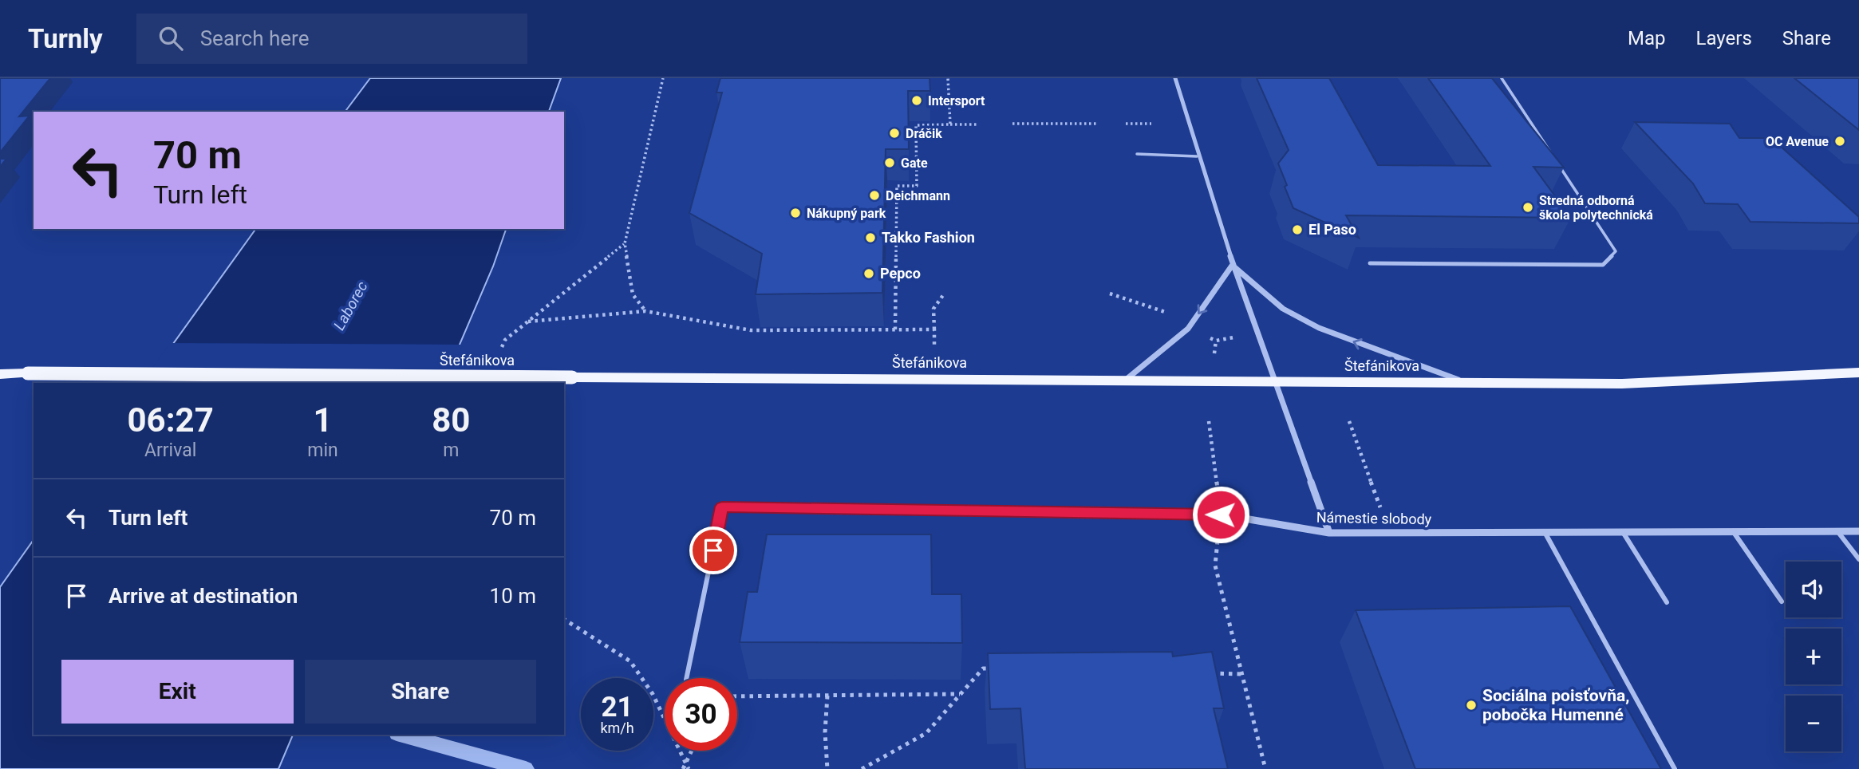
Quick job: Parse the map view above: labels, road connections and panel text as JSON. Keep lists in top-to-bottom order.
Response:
{
  "streets": {
    "main road": ["Štefánikova"],
    "street": ["Námestie slobody"]
  },
  "water": ["Laborec"],
  "places": [
    "Intersport",
    "Dráčik",
    "OC Avenue",
    "Gate",
    "Deichmann",
    "Stredná odborná škola polytechnická",
    "Nákupný park",
    "El Paso",
    "Takko Fashion",
    "Pepco",
    "Sociálna poisťovňa, pobočka Humenné"
  ],
  "page": {
    "header": "Turnly",
    "search": "Search here",
    "nav": ["Map", "Layers", "Share"],
    "turn": ["70 m", "Turn left"],
    "eta": [
      "06:27",
      "Arrival",
      "1",
      "min",
      "80",
      "m"
    ],
    "list": [
      {
        "name": "Turn left",
        "value": "70 m"
      },
      {
        "name": "Arrive at destination",
        "value": "10 m"
      }
    ],
    "map_buttons": ["+", "−"],
    "buttons": ["Exit", "Share"],
    "speed": "21 km/h",
    "limit": "30"
  }
}
